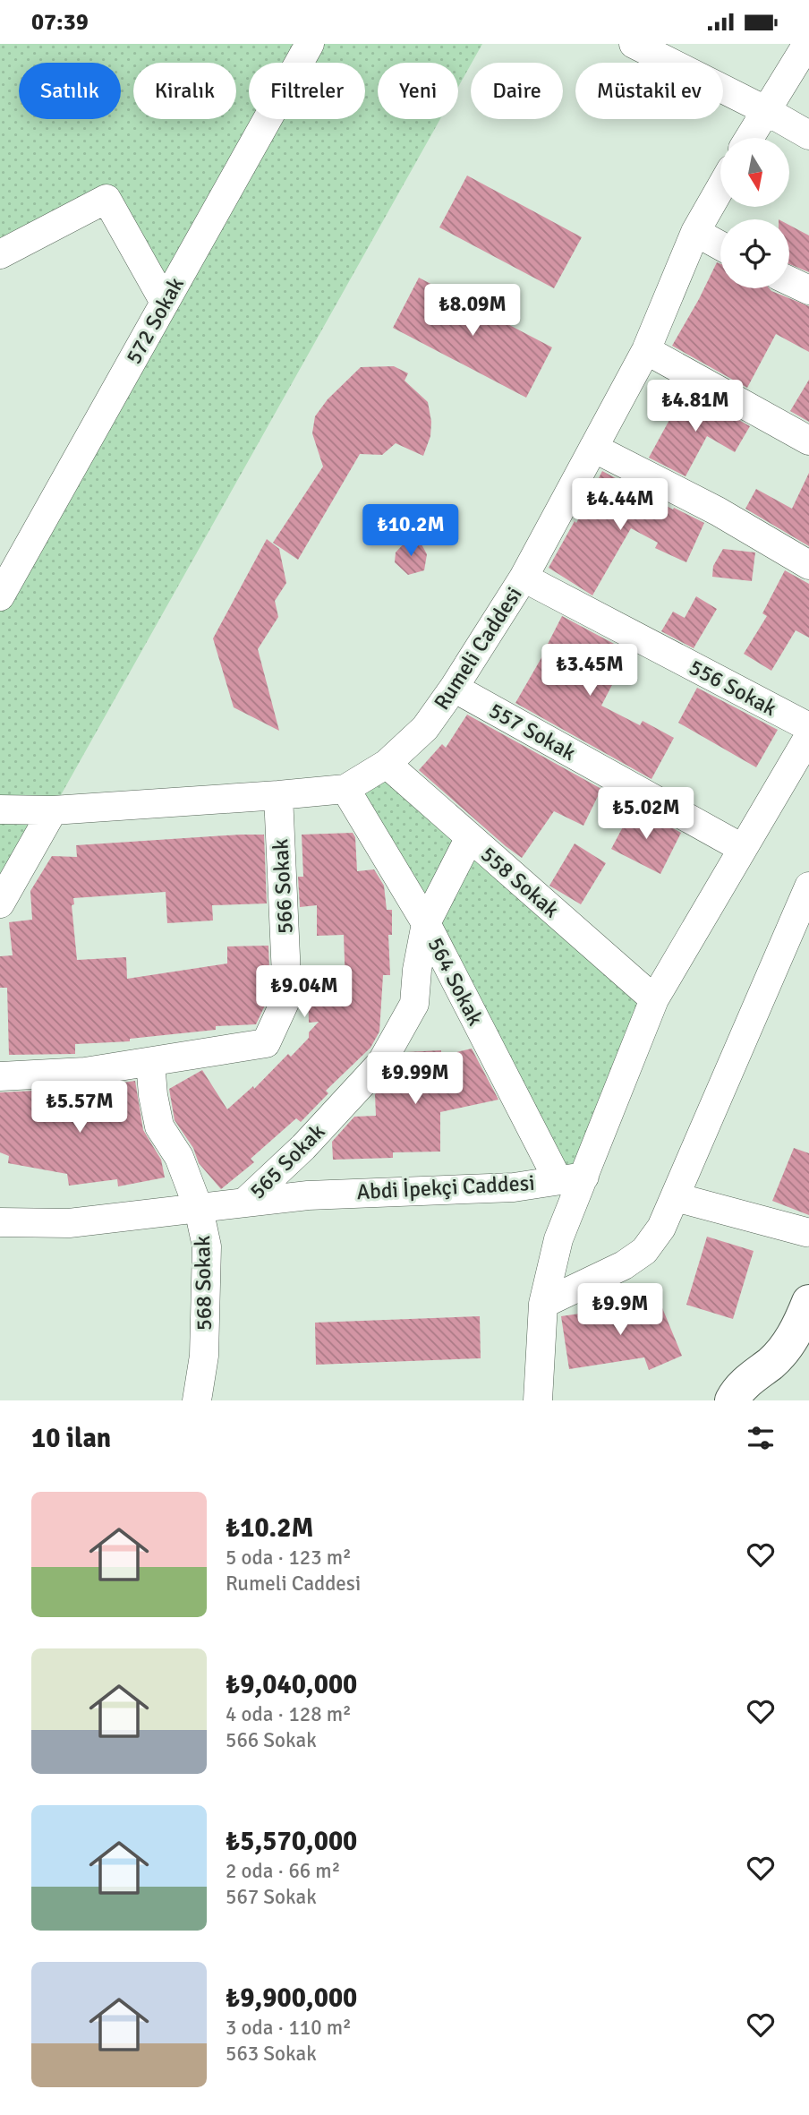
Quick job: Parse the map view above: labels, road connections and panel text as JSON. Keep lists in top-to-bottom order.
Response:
{
  "streets": {
    "street": [
      "572 Sokak",
      "Rumeli Caddesi",
      "556 Sokak",
      "557 Sokak",
      "558 Sokak",
      "566 Sokak",
      "564 Sokak",
      "565 Sokak",
      "Abdi İpekçi Caddesi",
      "568 Sokak"
    ]
  },
  "crossings": [
    ["Rumeli Caddesi", "556 Sokak"],
    ["Rumeli Caddesi", "557 Sokak"],
    ["Rumeli Caddesi", "558 Sokak"],
    ["Rumeli Caddesi", "566 Sokak"],
    ["Rumeli Caddesi", "564 Sokak"],
    ["558 Sokak", "565 Sokak"],
    ["566 Sokak", "568 Sokak"],
    ["564 Sokak", "565 Sokak"],
    ["564 Sokak", "Abdi İpekçi Caddesi"],
    ["565 Sokak", "Abdi İpekçi Caddesi"],
    ["Abdi İpekçi Caddesi", "568 Sokak"]
  ],
  "north": "bottom",
  "page": {
    "status": "07:39",
    "chip": [
      "Satılık",
      "Kiralık",
      "Filtreler",
      "Yeni",
      "Daire",
      "Müstakil ev"
    ],
    "price": [
      "₺8.09M",
      "₺4.81M",
      "₺4.44M",
      "₺10.2M",
      "₺3.45M",
      "₺5.02M",
      "₺9.04M",
      "₺9.99M",
      "₺5.57M",
      "₺9.9M"
    ],
    "heading": "10 ilan",
    "list": [
      {
        "name": "₺10.2M",
        "note": "5 oda · 123 m² · Rumeli Caddesi"
      },
      {
        "name": "₺9,040,000",
        "note": "4 oda · 128 m² · 566 Sokak"
      },
      {
        "name": "₺5,570,000",
        "note": "2 oda · 66 m² · 567 Sokak"
      },
      {
        "name": "₺9,900,000",
        "note": "3 oda · 110 m² · 563 Sokak"
      }
    ]
  }
}
